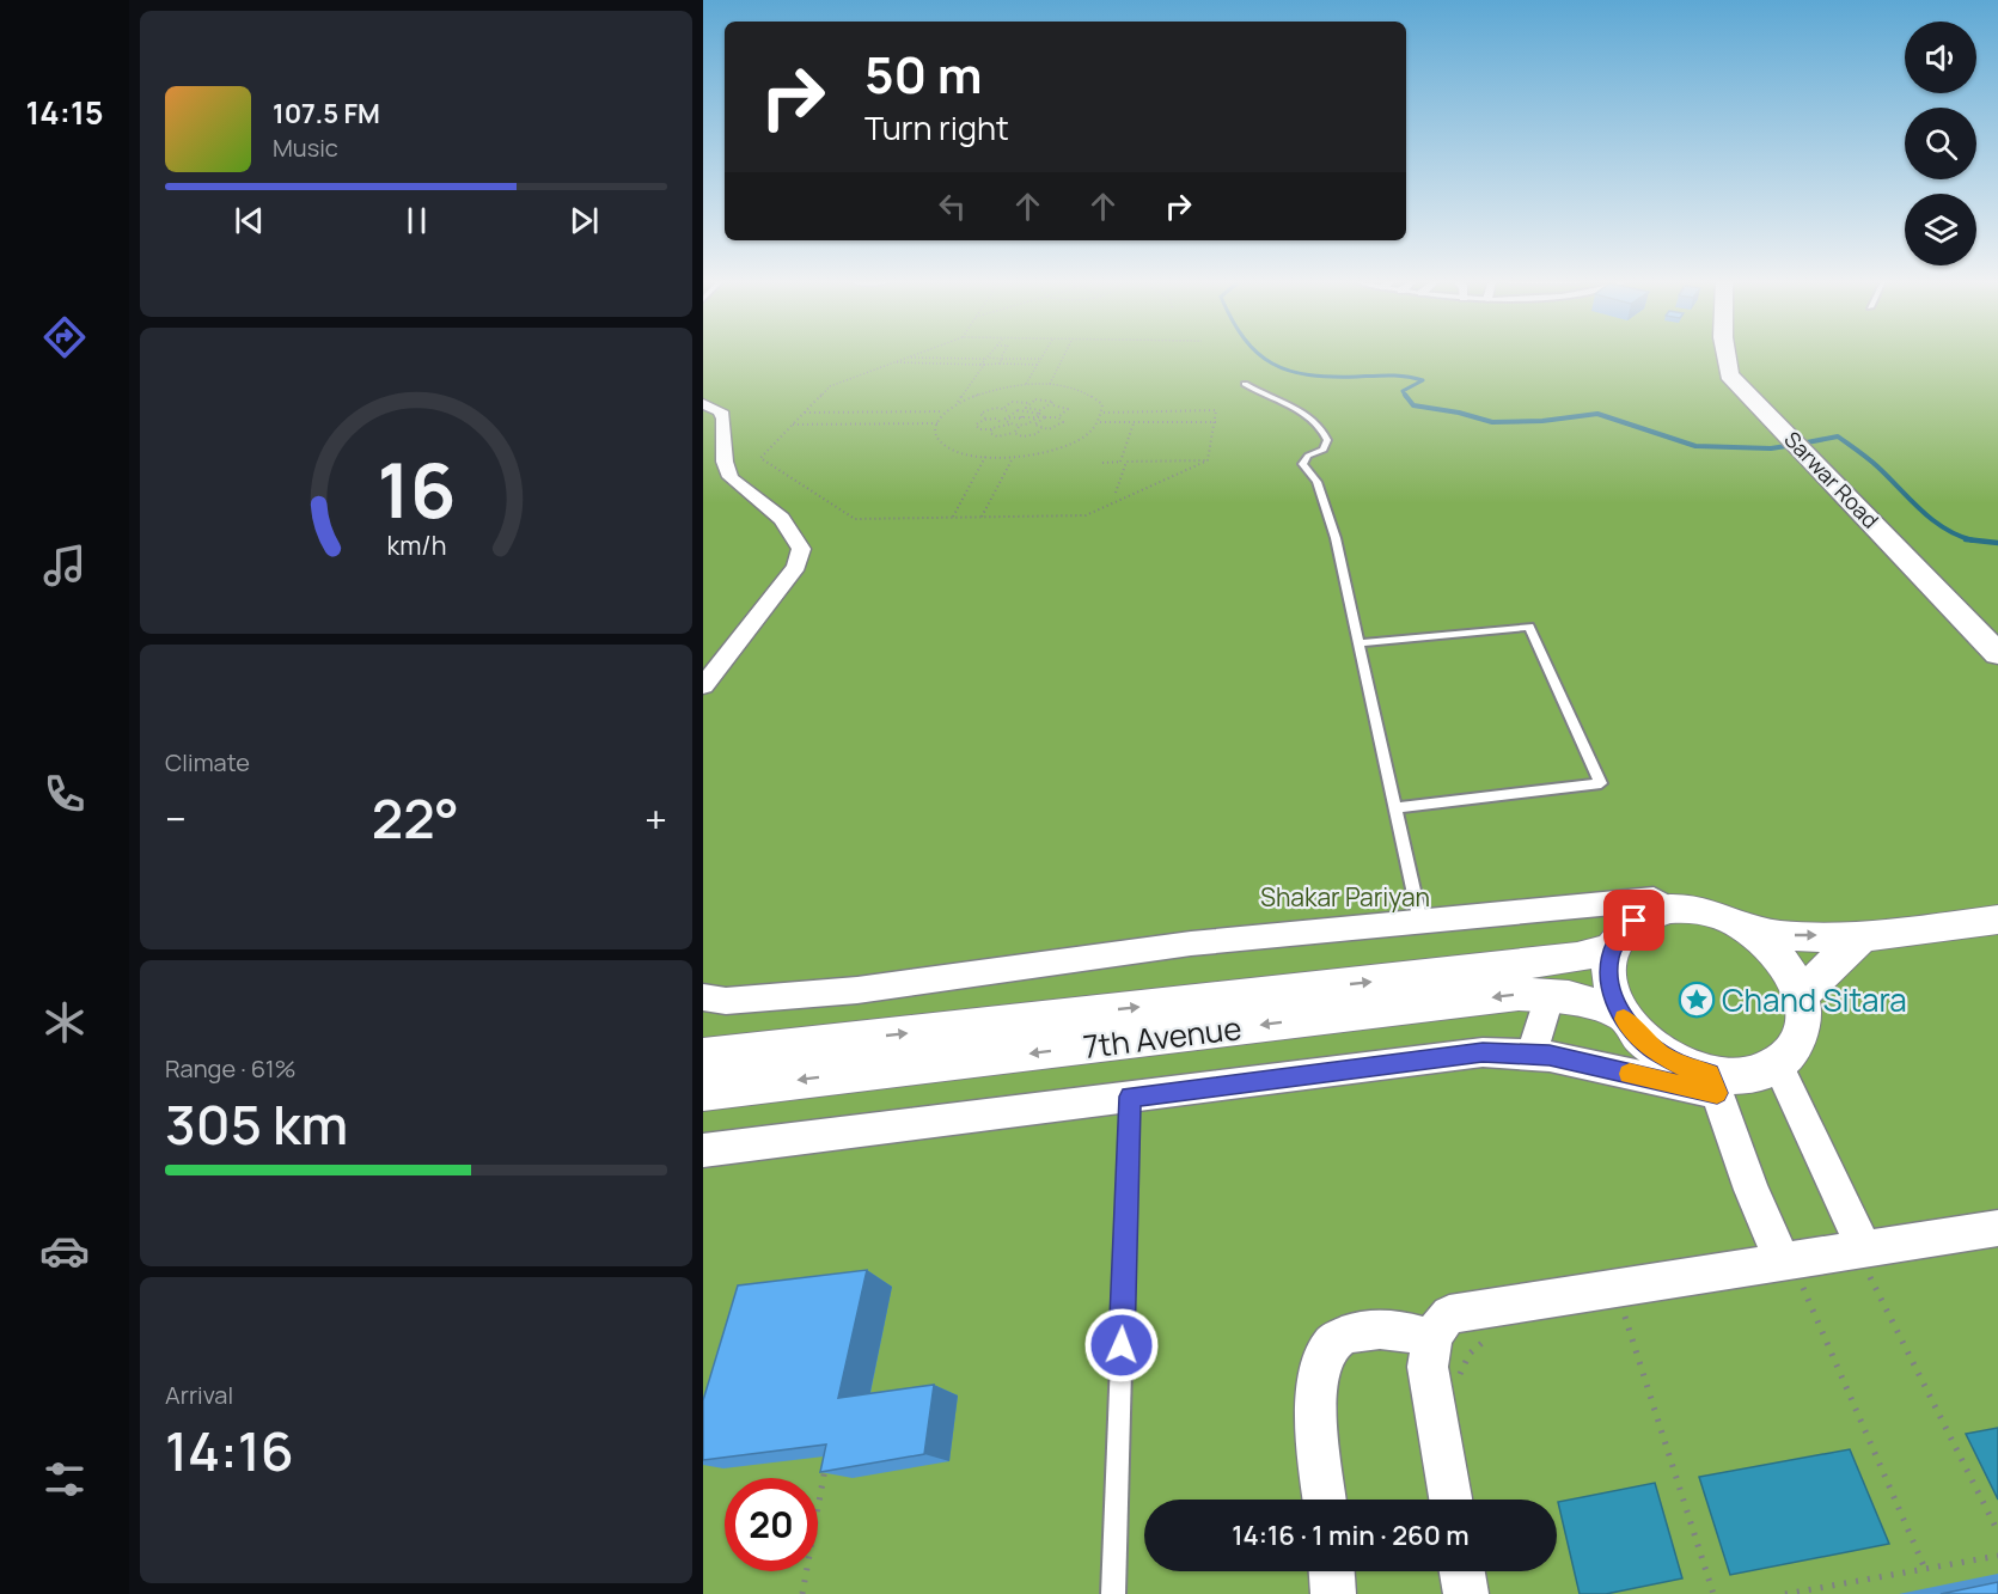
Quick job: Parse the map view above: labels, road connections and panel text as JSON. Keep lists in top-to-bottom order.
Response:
{
  "streets": {
    "main road": ["Sarwar Road"],
    "street": ["7th Avenue"]
  },
  "parks": ["Shakar Pariyan"],
  "places": {
    "place": ["Chand Sitara"]
  },
  "page": {
    "tabs": "14:15",
    "turn": ["50 m", "Turn right"],
    "song": ["107.5 FM", "Music"],
    "tile": [
      "Climate",
      ["Range · 61%", "305 km"],
      ["Arrival", "14:16"]
    ],
    "heat": ["−", "22°", "+"],
    "limit": "20",
    "trip": "14:16 · 1 min · 260 m",
    "gauge": ["16", "km/h"]
  }
}
